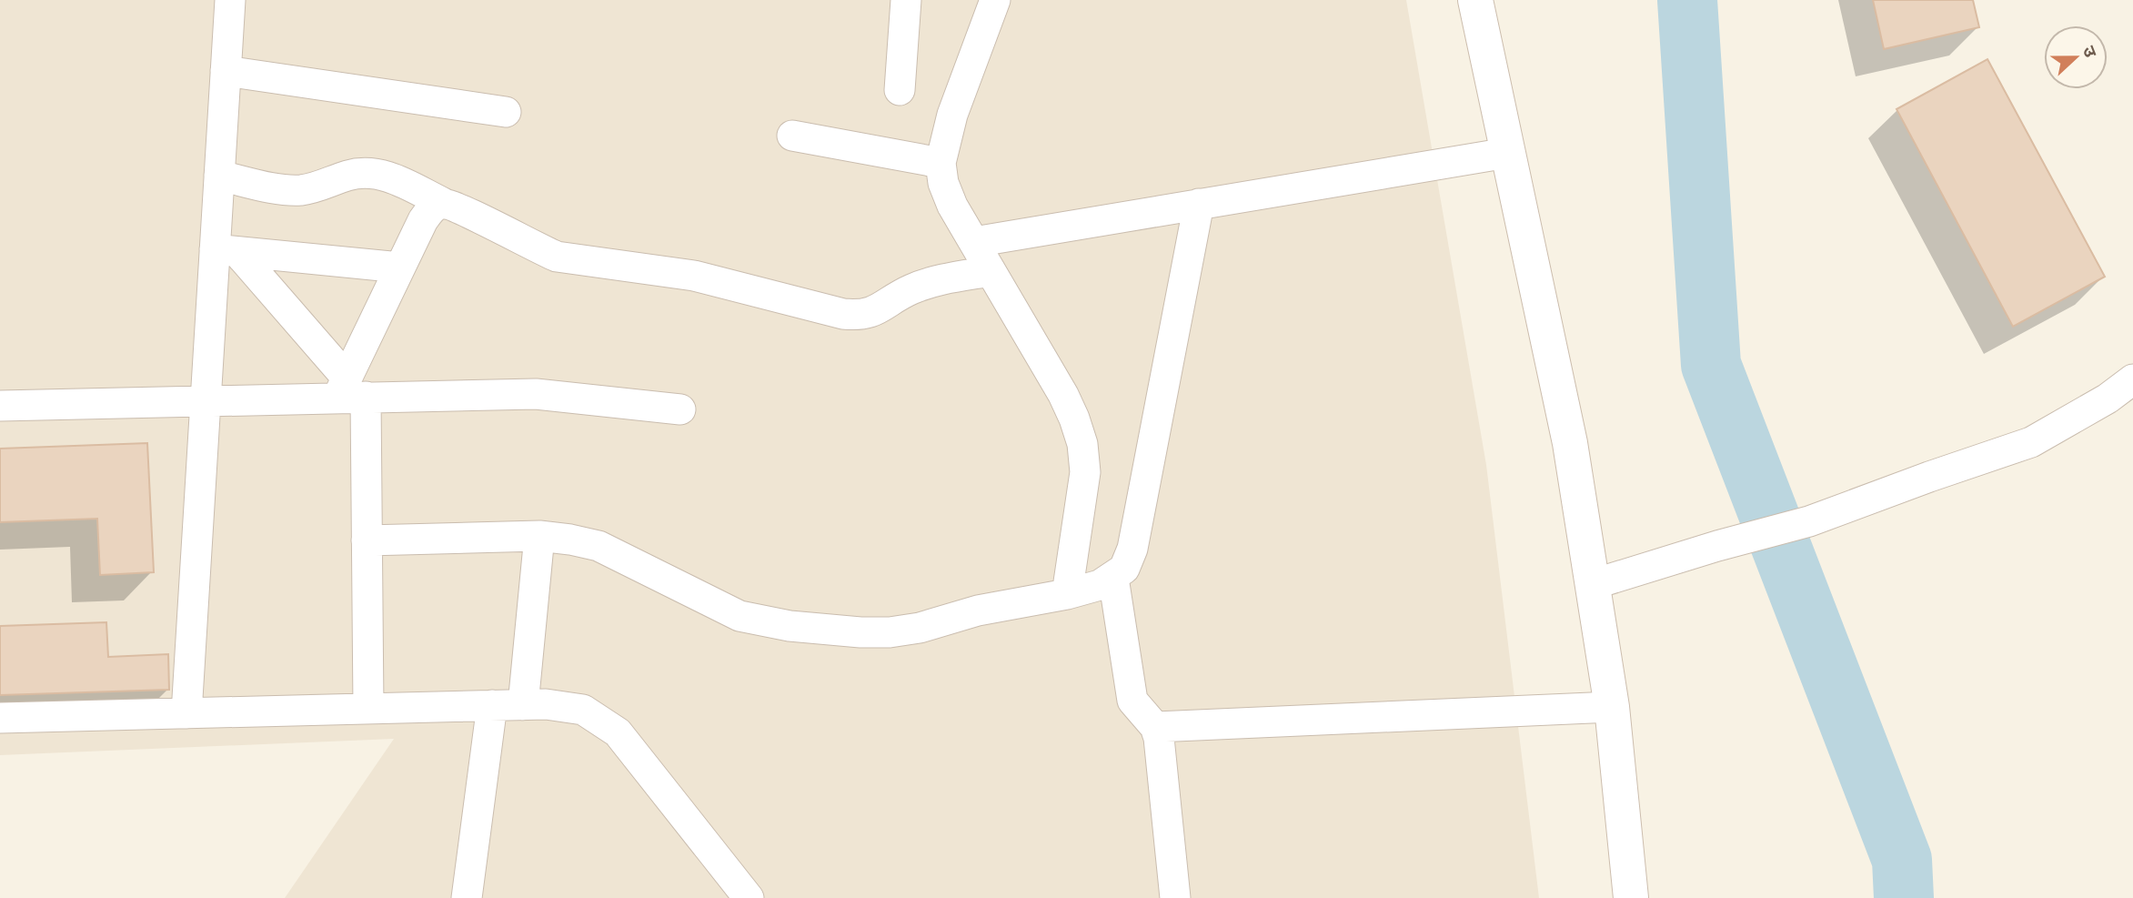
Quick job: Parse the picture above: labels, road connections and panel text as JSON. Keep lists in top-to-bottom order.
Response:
{
  "north": "right"
}
